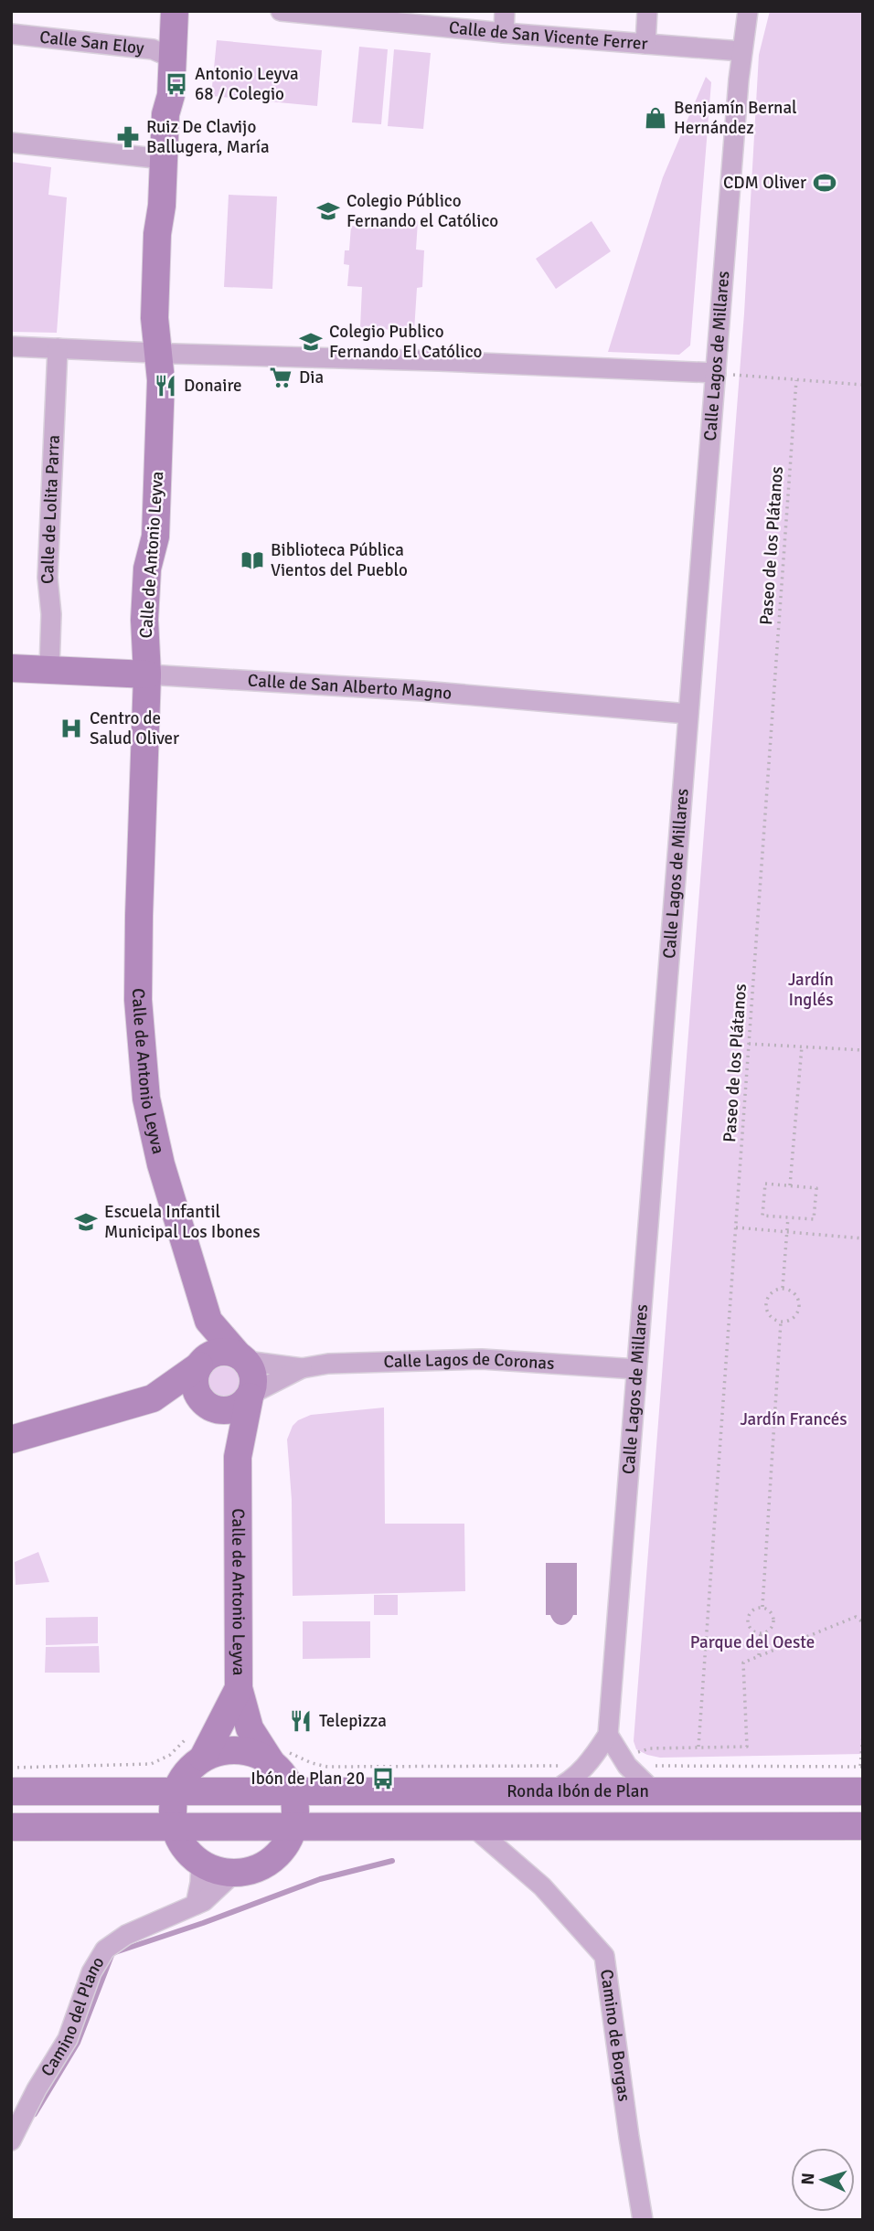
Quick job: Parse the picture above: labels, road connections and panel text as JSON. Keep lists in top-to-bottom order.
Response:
{
  "streets": {
    "street": [
      "Calle de San Vicente Ferrer",
      "Calle San Eloy",
      "Calle Lagos de Millares",
      "Calle de Lolita Parra",
      "Calle de Antonio Leyva",
      "Calle de San Alberto Magno",
      "Calle Lagos de Coronas",
      "Ronda Ibón de Plan",
      "Camino del Plano",
      "Camino de Borgas"
    ],
    "path": ["Paseo de los Plátanos"]
  },
  "crossings": [
    ["Calle de San Vicente Ferrer", "Calle Lagos de Millares"],
    ["Calle San Eloy", "Calle de Antonio Leyva"],
    ["Calle Lagos de Millares", "Calle de San Alberto Magno"],
    ["Calle Lagos de Millares", "Calle Lagos de Coronas"],
    ["Calle de Lolita Parra", "Calle de San Alberto Magno"],
    ["Calle de Antonio Leyva", "Calle de San Alberto Magno"],
    ["Calle de Antonio Leyva", "Calle Lagos de Coronas"],
    ["Ronda Ibón de Plan", "Camino de Borgas"]
  ],
  "parks": ["Jardín Inglés", "Jardín Francés", "Parque del Oeste"],
  "places": {
    "bus stop": ["Antonio Leyva 68 / Colegio", "Ibón de Plan 20"],
    "shop": ["Benjamín Bernal Hernández"],
    "pharmacy": ["Ruiz De Clavijo Ballugera, María"],
    "sports": ["CDM Oliver"],
    "school or university": ["Colegio Público Fernando el Católico", "Colegio Publico Fernando El Católico", "Escuela Infantil Municipal Los Ibones"],
    "supermarket": ["Dia"],
    "restaurant": ["Donaire", "Telepizza"],
    "library": ["Biblioteca Pública Vientos del Pueblo"],
    "hospital": ["Centro de Salud Oliver"]
  },
  "north": "left"
}
